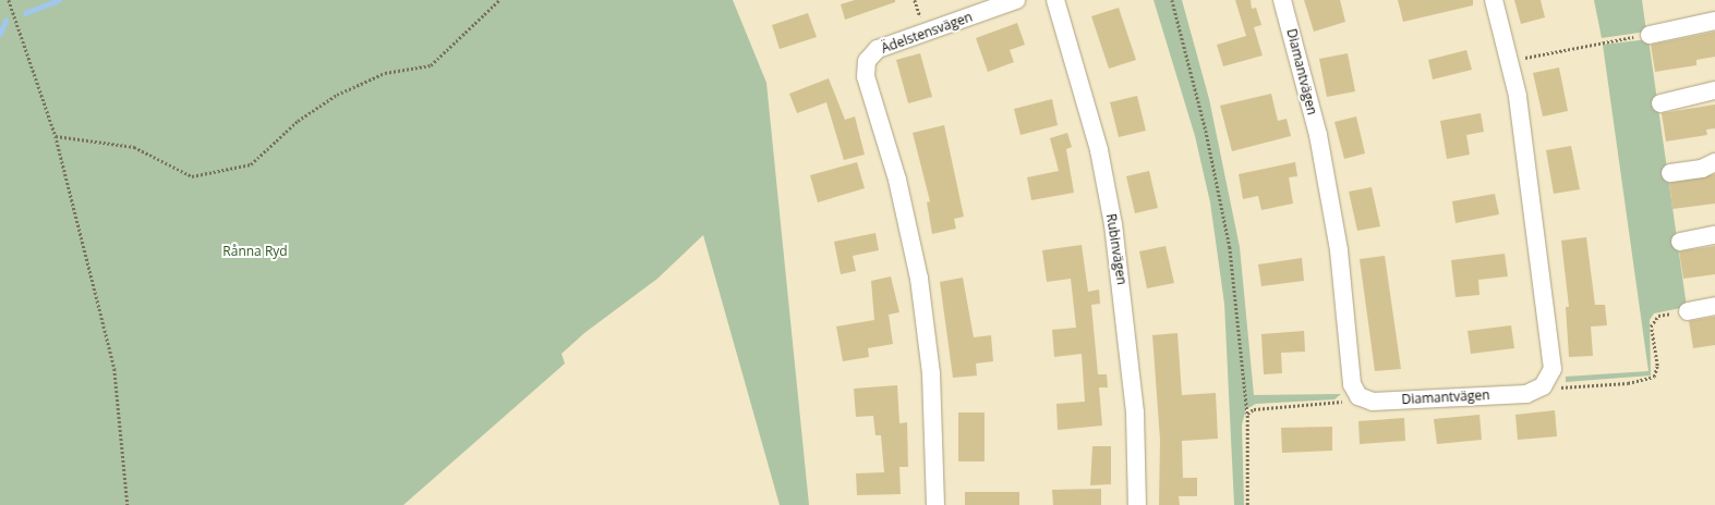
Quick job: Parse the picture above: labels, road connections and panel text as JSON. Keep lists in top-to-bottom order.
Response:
{
  "streets": {
    "street": ["Ädelstensvägen", "Diamantvägen", "Rubinvägen"]
  },
  "parks": ["Rånna Ryd"]
}
